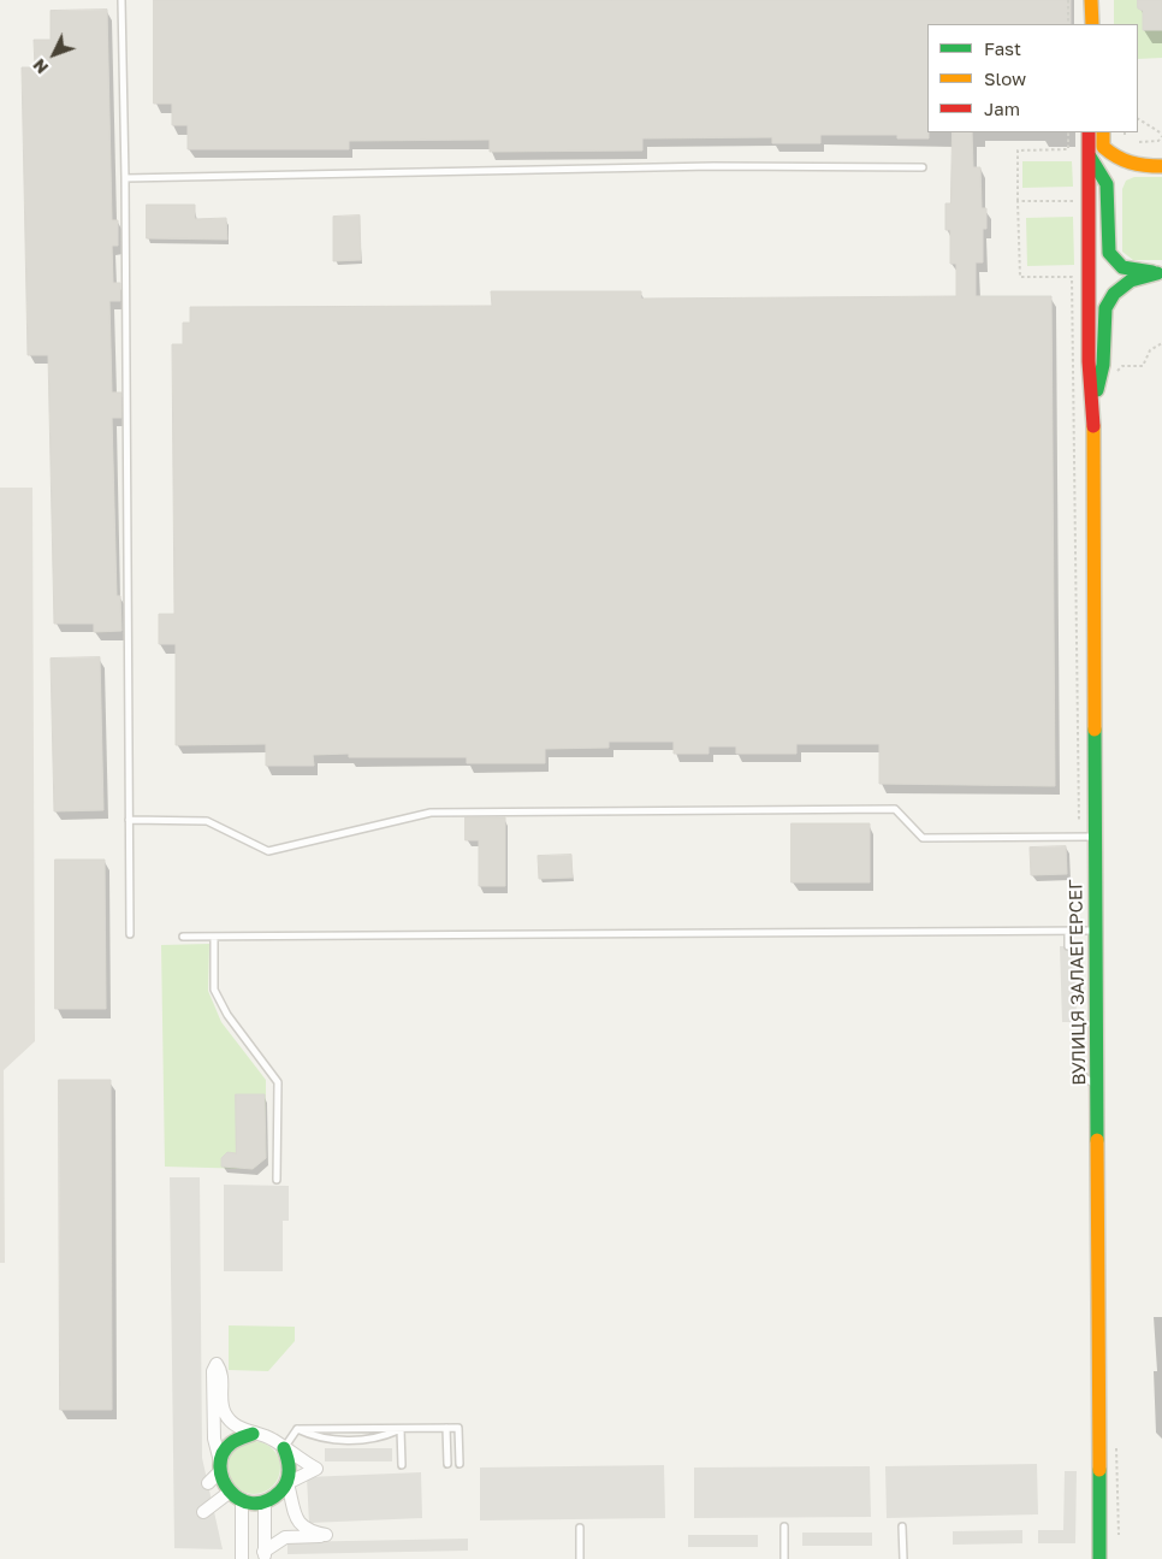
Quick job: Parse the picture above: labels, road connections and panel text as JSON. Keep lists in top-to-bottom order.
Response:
{
  "streets": {
    "main road": ["ВУЛИЦЯ ЗАЛАЕГЕРСЕГ"]
  },
  "legend": ["Fast", "Slow", "Jam"],
  "north": "bottom left"
}
